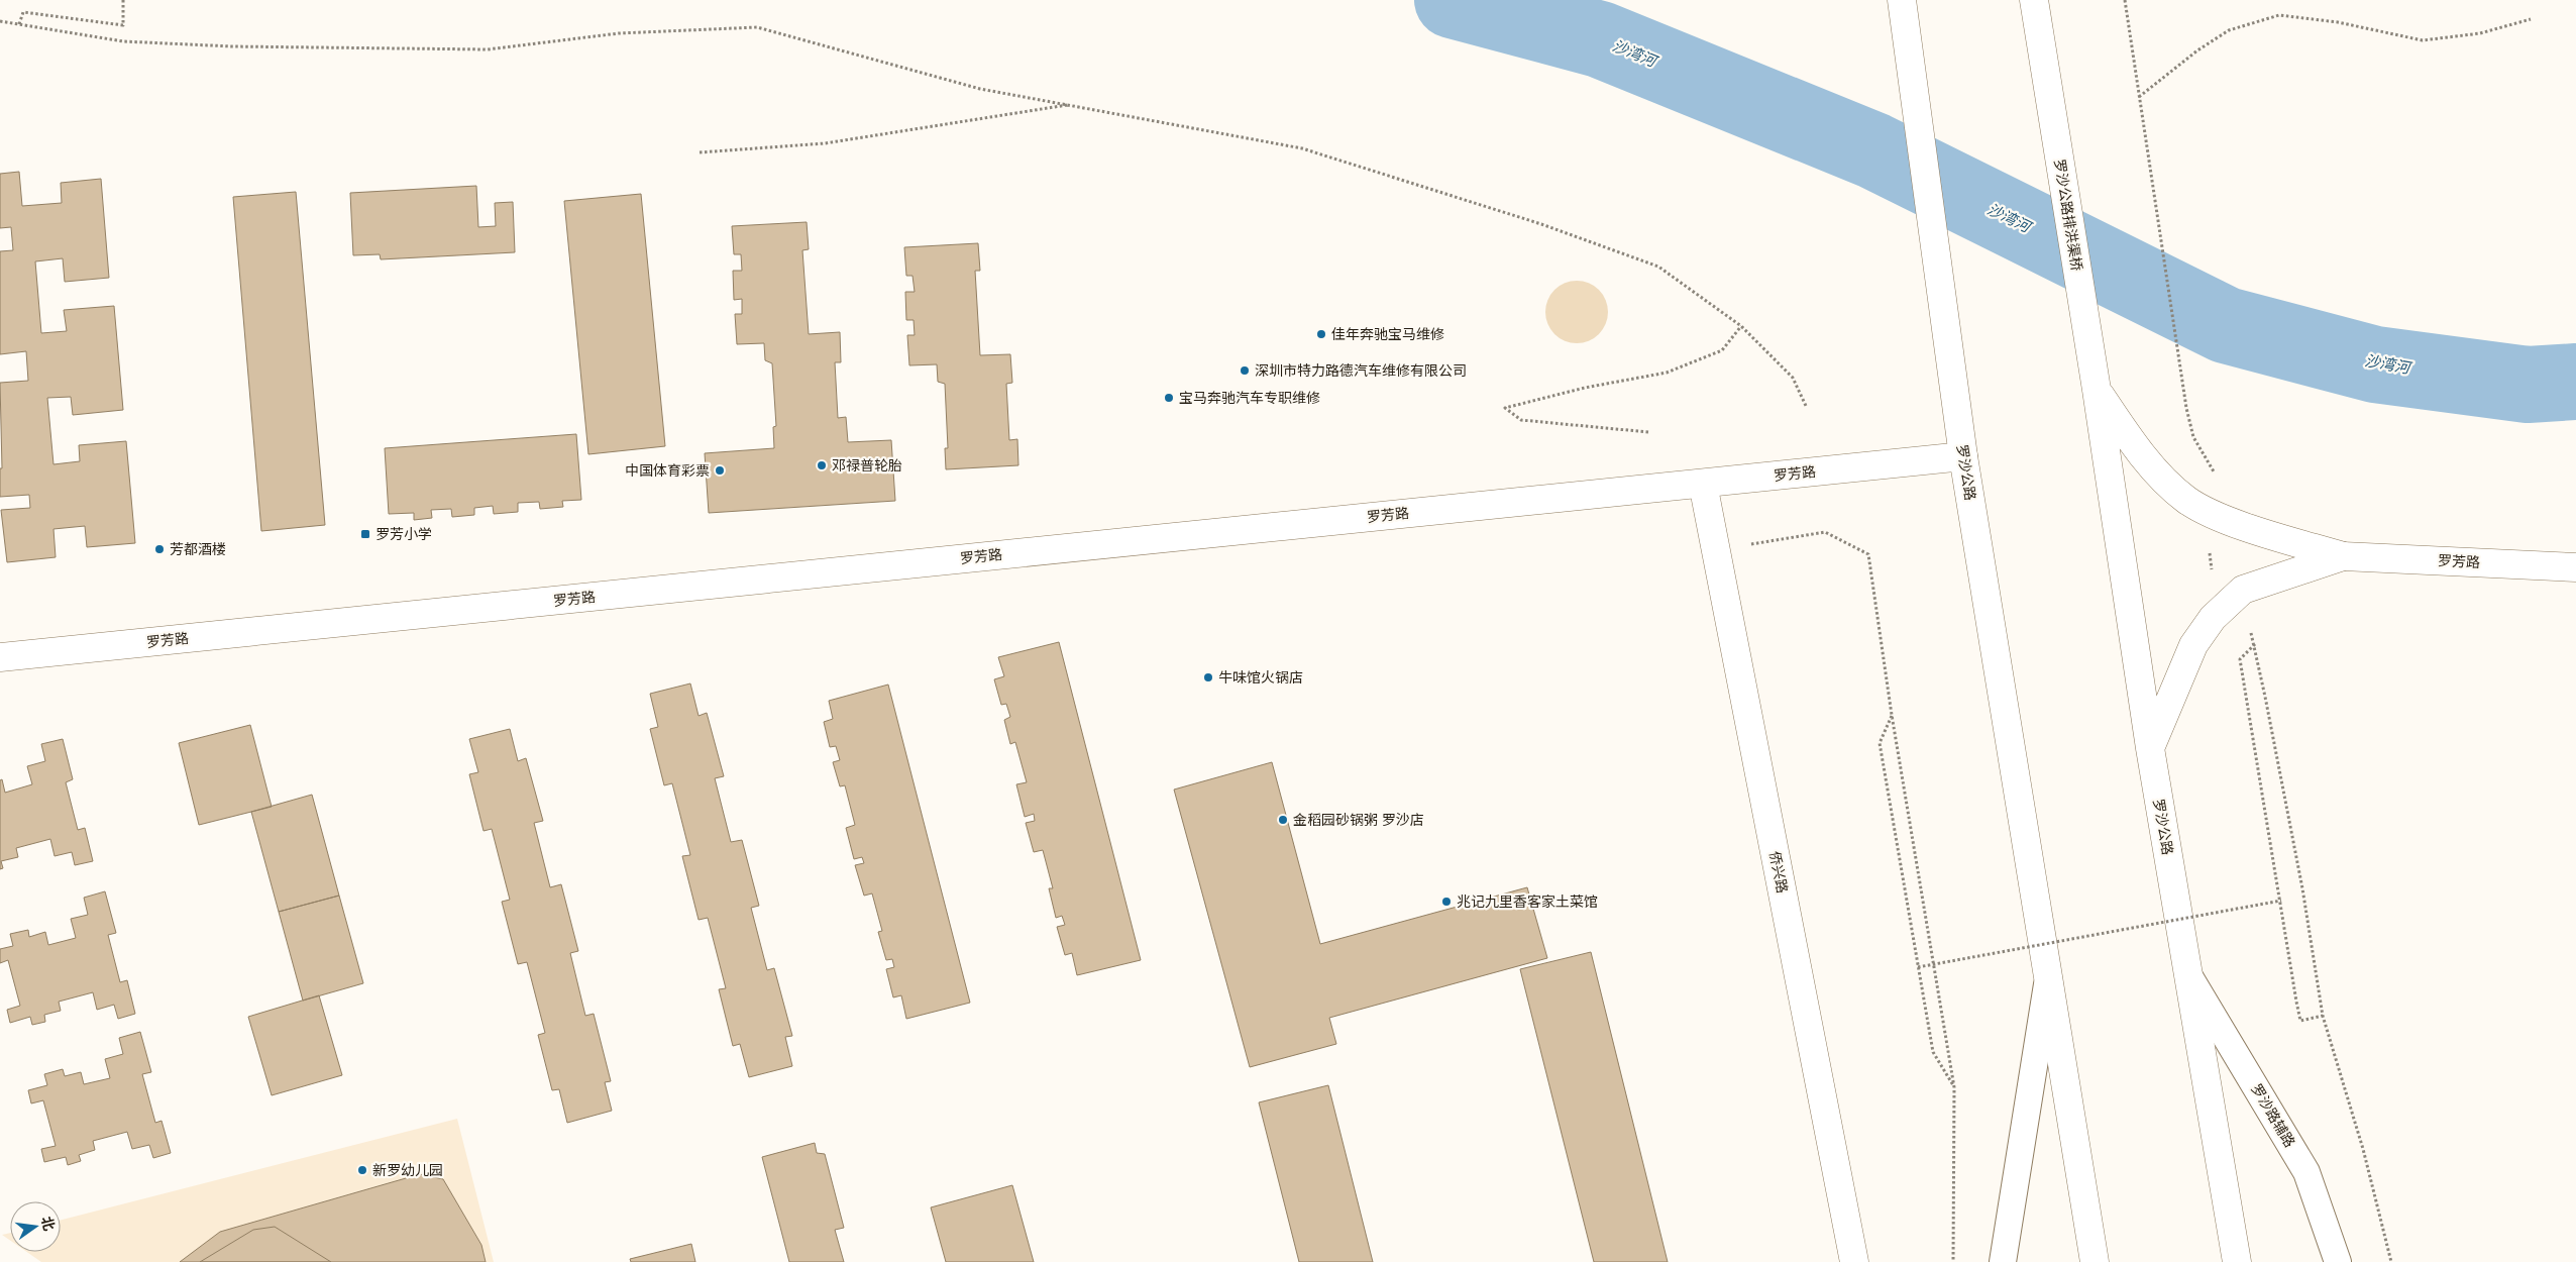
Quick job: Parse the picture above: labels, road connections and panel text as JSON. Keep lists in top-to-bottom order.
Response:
{
  "streets": {
    "main road": [
      "罗沙公路排洪渠桥",
      "罗沙公路",
      "罗芳路",
      "侨兴路"
    ],
    "lane": ["罗沙路辅路"]
  },
  "crossings": [
    ["罗沙公路排洪渠桥", "罗沙公路"],
    ["罗沙公路", "罗芳路"],
    ["罗沙公路", "罗沙路辅路"],
    ["罗芳路", "侨兴路"]
  ],
  "water": ["沙湾河"],
  "places": {
    "other": [
      "佳年奔驰宝马维修",
      "深圳市特力路德汽车维修有限公司",
      "宝马奔驰汽车专职维修",
      "邓禄普轮胎",
      "中国体育彩票",
      "芳都酒楼",
      "牛味馆火锅店",
      "金稻园砂锅粥 罗沙店",
      "兆记九里香客家土菜馆",
      "新罗幼儿园"
    ],
    "transit": ["罗芳小学"]
  },
  "north": "right"
}
